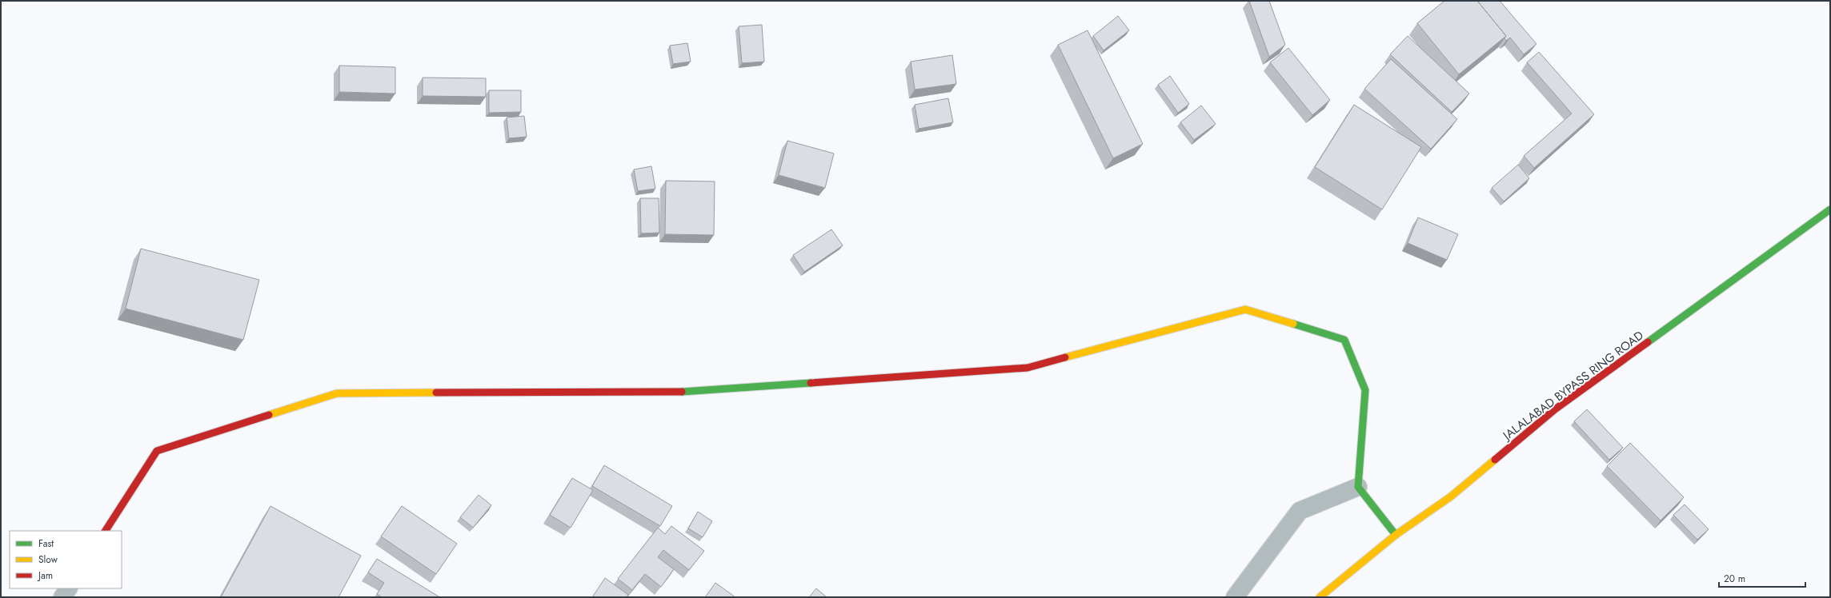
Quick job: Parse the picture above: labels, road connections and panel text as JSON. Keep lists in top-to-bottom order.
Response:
{
  "streets": {
    "main road": ["JALALABAD BYPASS RING ROAD"]
  },
  "legend": ["Fast", "Slow", "Jam"],
  "scale_bar": "20 m"
}
